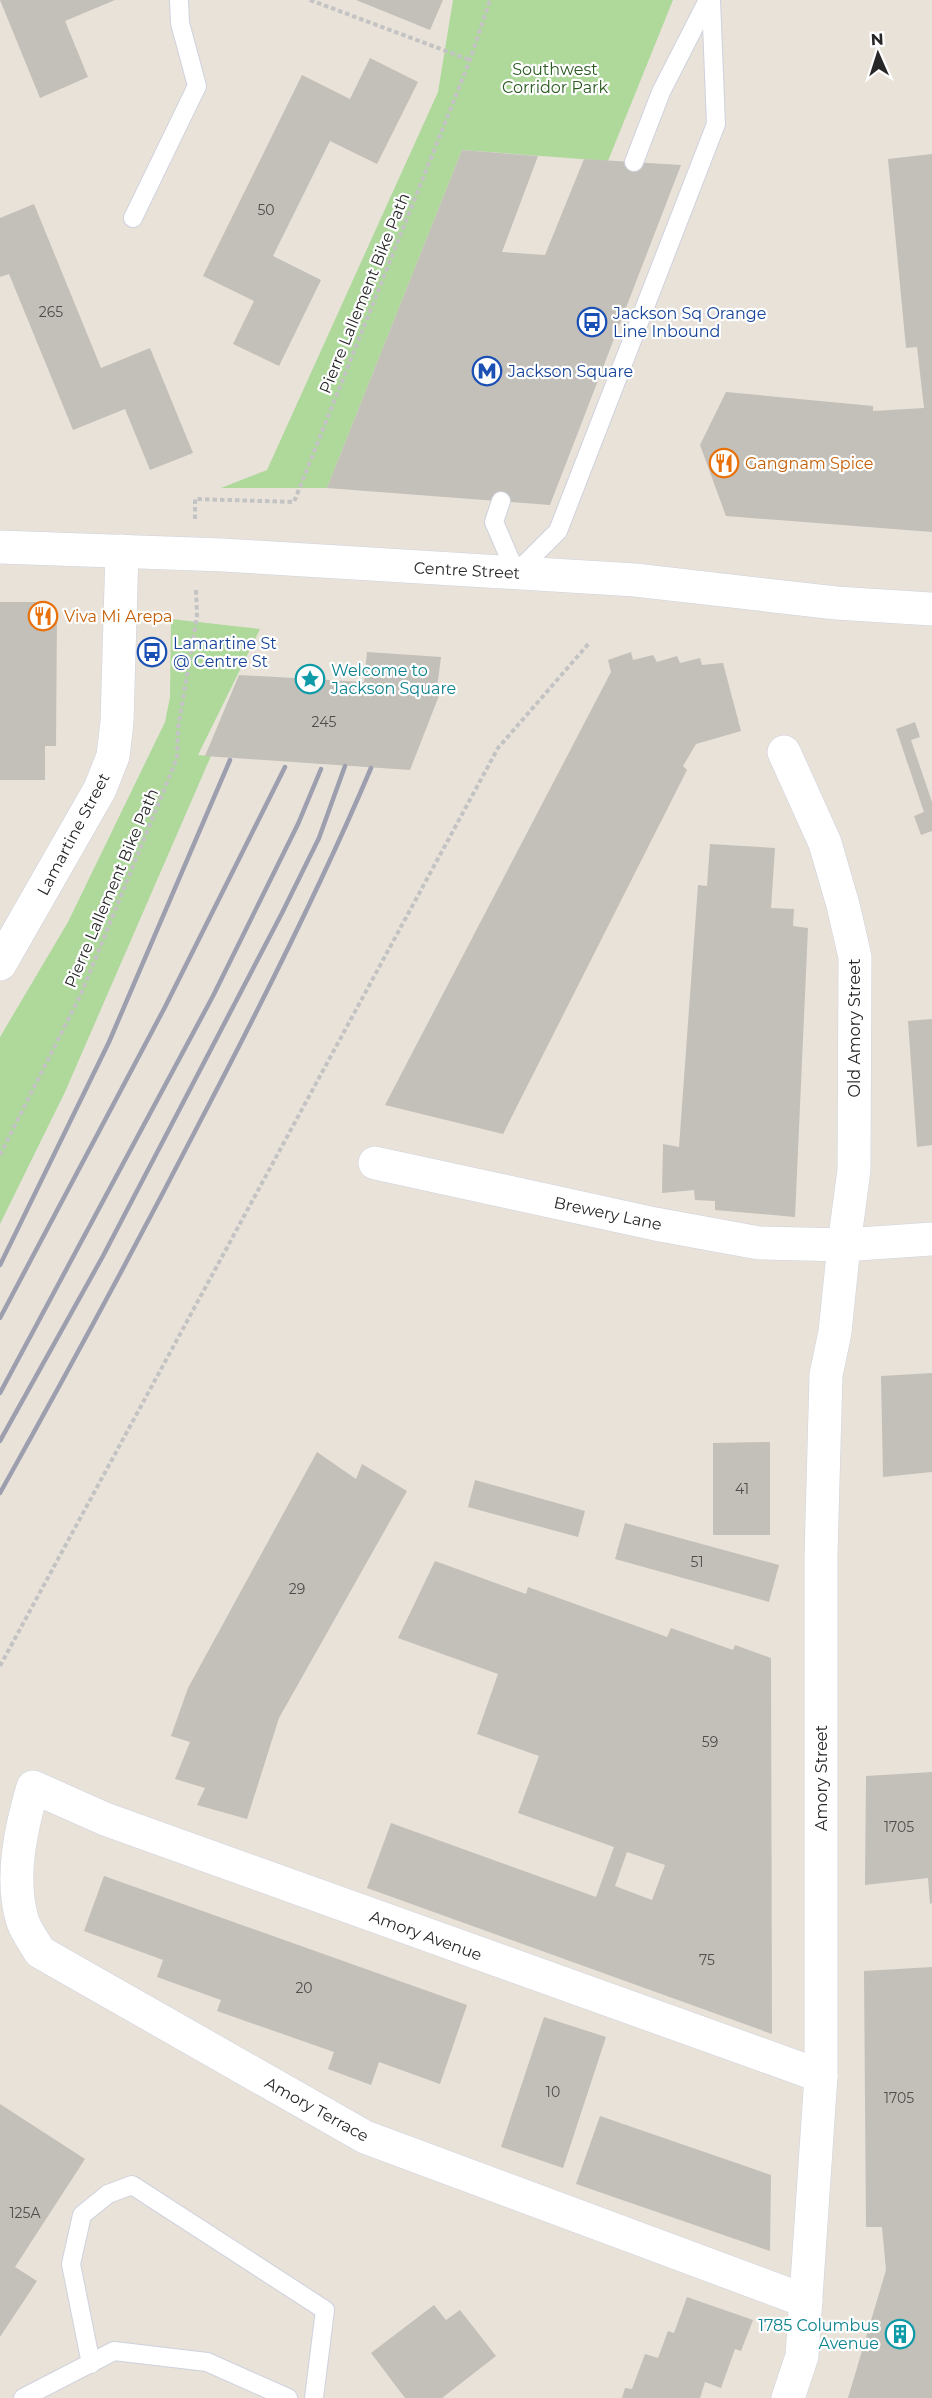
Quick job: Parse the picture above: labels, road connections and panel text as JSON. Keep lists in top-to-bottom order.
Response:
{
  "streets": {
    "street": [
      "Centre Street",
      "Lamartine Street",
      "Old Amory Street",
      "Brewery Lane",
      "Amory Street",
      "Amory Avenue",
      "Amory Terrace"
    ],
    "path": ["Pierre Lallement Bike Path"]
  },
  "crossings": [
    ["Centre Street", "Lamartine Street"],
    ["Old Amory Street", "Brewery Lane"],
    ["Old Amory Street", "Amory Street"],
    ["Brewery Lane", "Amory Street"],
    ["Amory Street", "Amory Avenue"],
    ["Amory Street", "Amory Terrace"],
    ["Amory Avenue", "Amory Terrace"]
  ],
  "parks": ["Southwest Corridor Park"],
  "places": {
    "bus stop": ["Jackson Sq Orange Line Inbound", "Lamartine St @ Centre St"],
    "metro station": ["Jackson Square"],
    "restaurant": ["Gangnam Spice", "Viva Mi Arepa"],
    "place": ["Welcome to Jackson Square"],
    "building": ["1785 Columbus Avenue"]
  },
  "house_numbers": [
    "50",
    "265",
    "245",
    "41",
    "51",
    "29",
    "59",
    "1705",
    "75",
    "20",
    "10",
    "1705",
    "125A"
  ],
  "north": "top"
}
